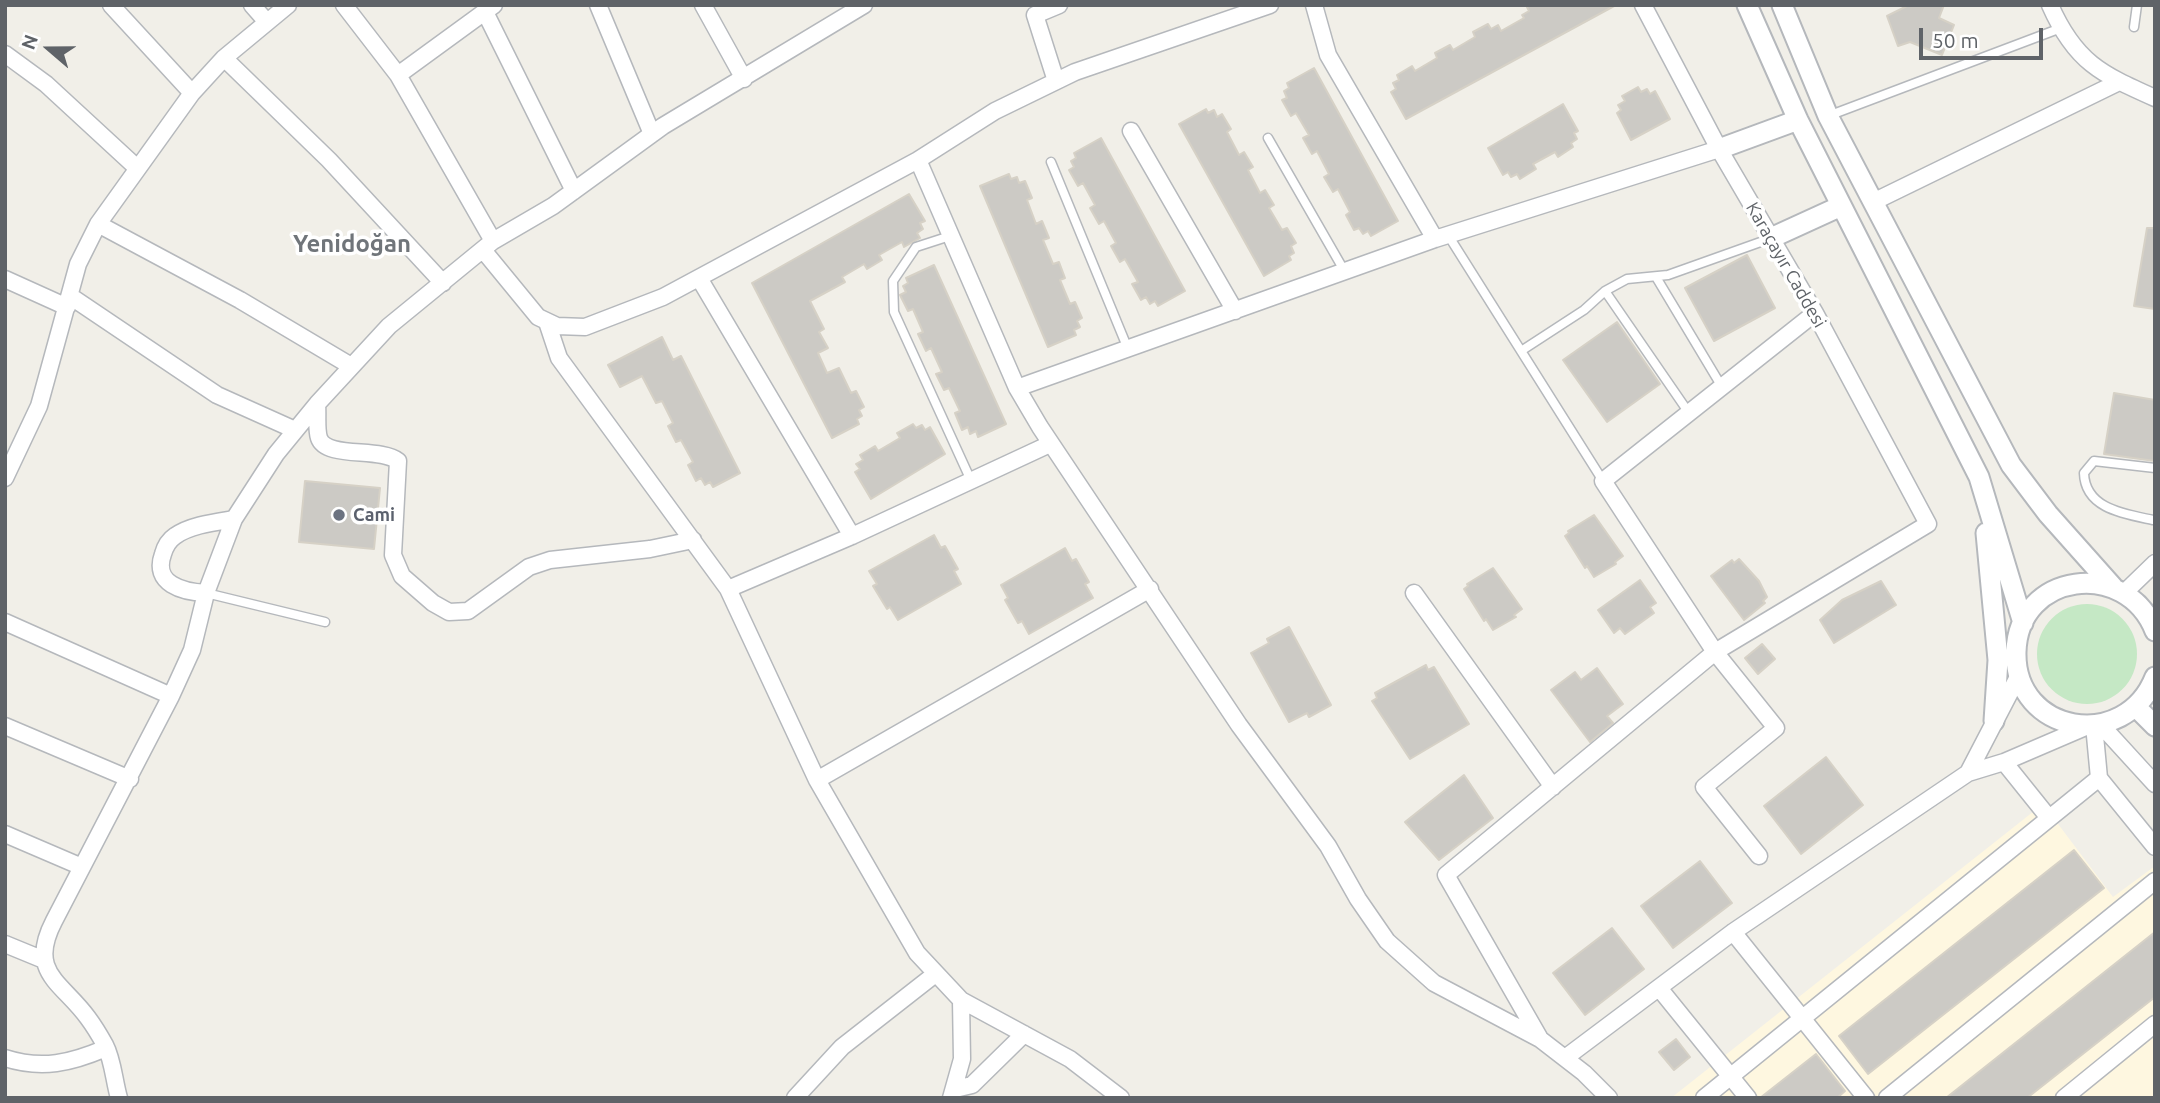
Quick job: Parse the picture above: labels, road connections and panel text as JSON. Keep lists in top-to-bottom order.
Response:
{
  "streets": {
    "street": ["Karaçayır Caddesi"]
  },
  "districts": ["Yenidoğan"],
  "places": ["Cami"],
  "scale_bar": "50 m",
  "north": "left"
}
